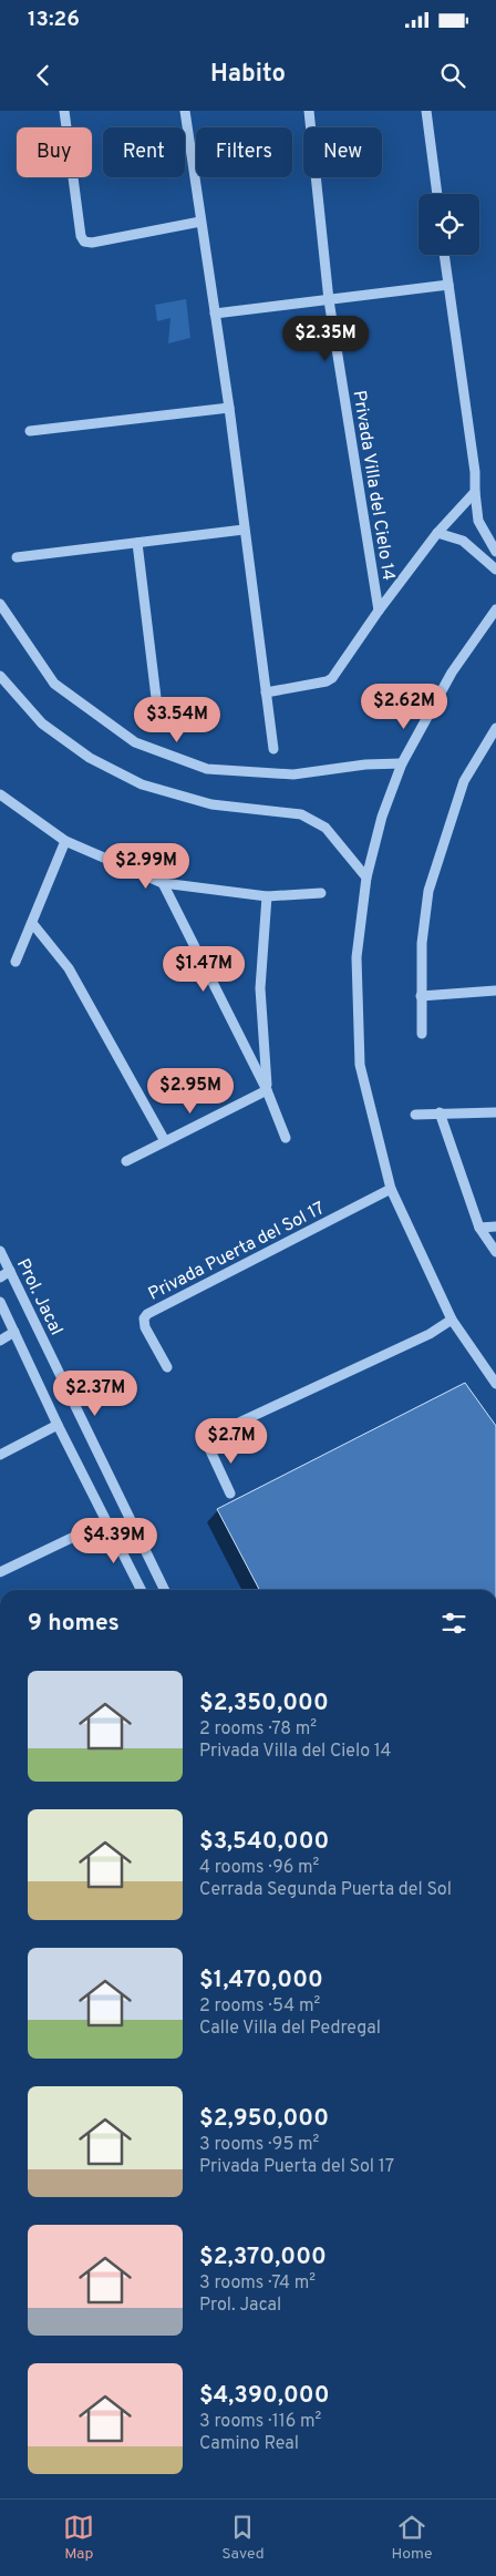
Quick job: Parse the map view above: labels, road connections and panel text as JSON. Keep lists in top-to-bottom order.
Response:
{
  "streets": {
    "street": ["Privada Villa del Cielo 14", "Privada Puerta del Sol 17", "Prol. Jacal"]
  },
  "page": {
    "status": "13:26",
    "header": "Habito",
    "chip": [
      "Buy",
      "Rent",
      "Filters",
      "New"
    ],
    "price": [
      "$2.35M",
      "$2.62M",
      "$3.54M",
      "$2.99M",
      "$1.47M",
      "$2.95M",
      "$2.37M",
      "$2.7M",
      "$4.39M"
    ],
    "heading": "9 homes",
    "list": [
      {
        "name": "$2,350,000",
        "note": "2 rooms · 78 m² · Privada Villa del Cielo 14"
      },
      {
        "name": "$3,540,000",
        "note": "4 rooms · 96 m² · Cerrada Segunda Puerta del Sol"
      },
      {
        "name": "$1,470,000",
        "note": "2 rooms · 54 m² · Calle Villa del Pedregal"
      },
      {
        "name": "$2,950,000",
        "note": "3 rooms · 95 m² · Privada Puerta del Sol 17"
      },
      {
        "name": "$2,370,000",
        "note": "3 rooms · 74 m² · Prol. Jacal"
      },
      {
        "name": "$4,390,000",
        "note": "3 rooms · 116 m² · Camino Real"
      }
    ],
    "tabs": ["Map", "Saved", "Home"]
  }
}
